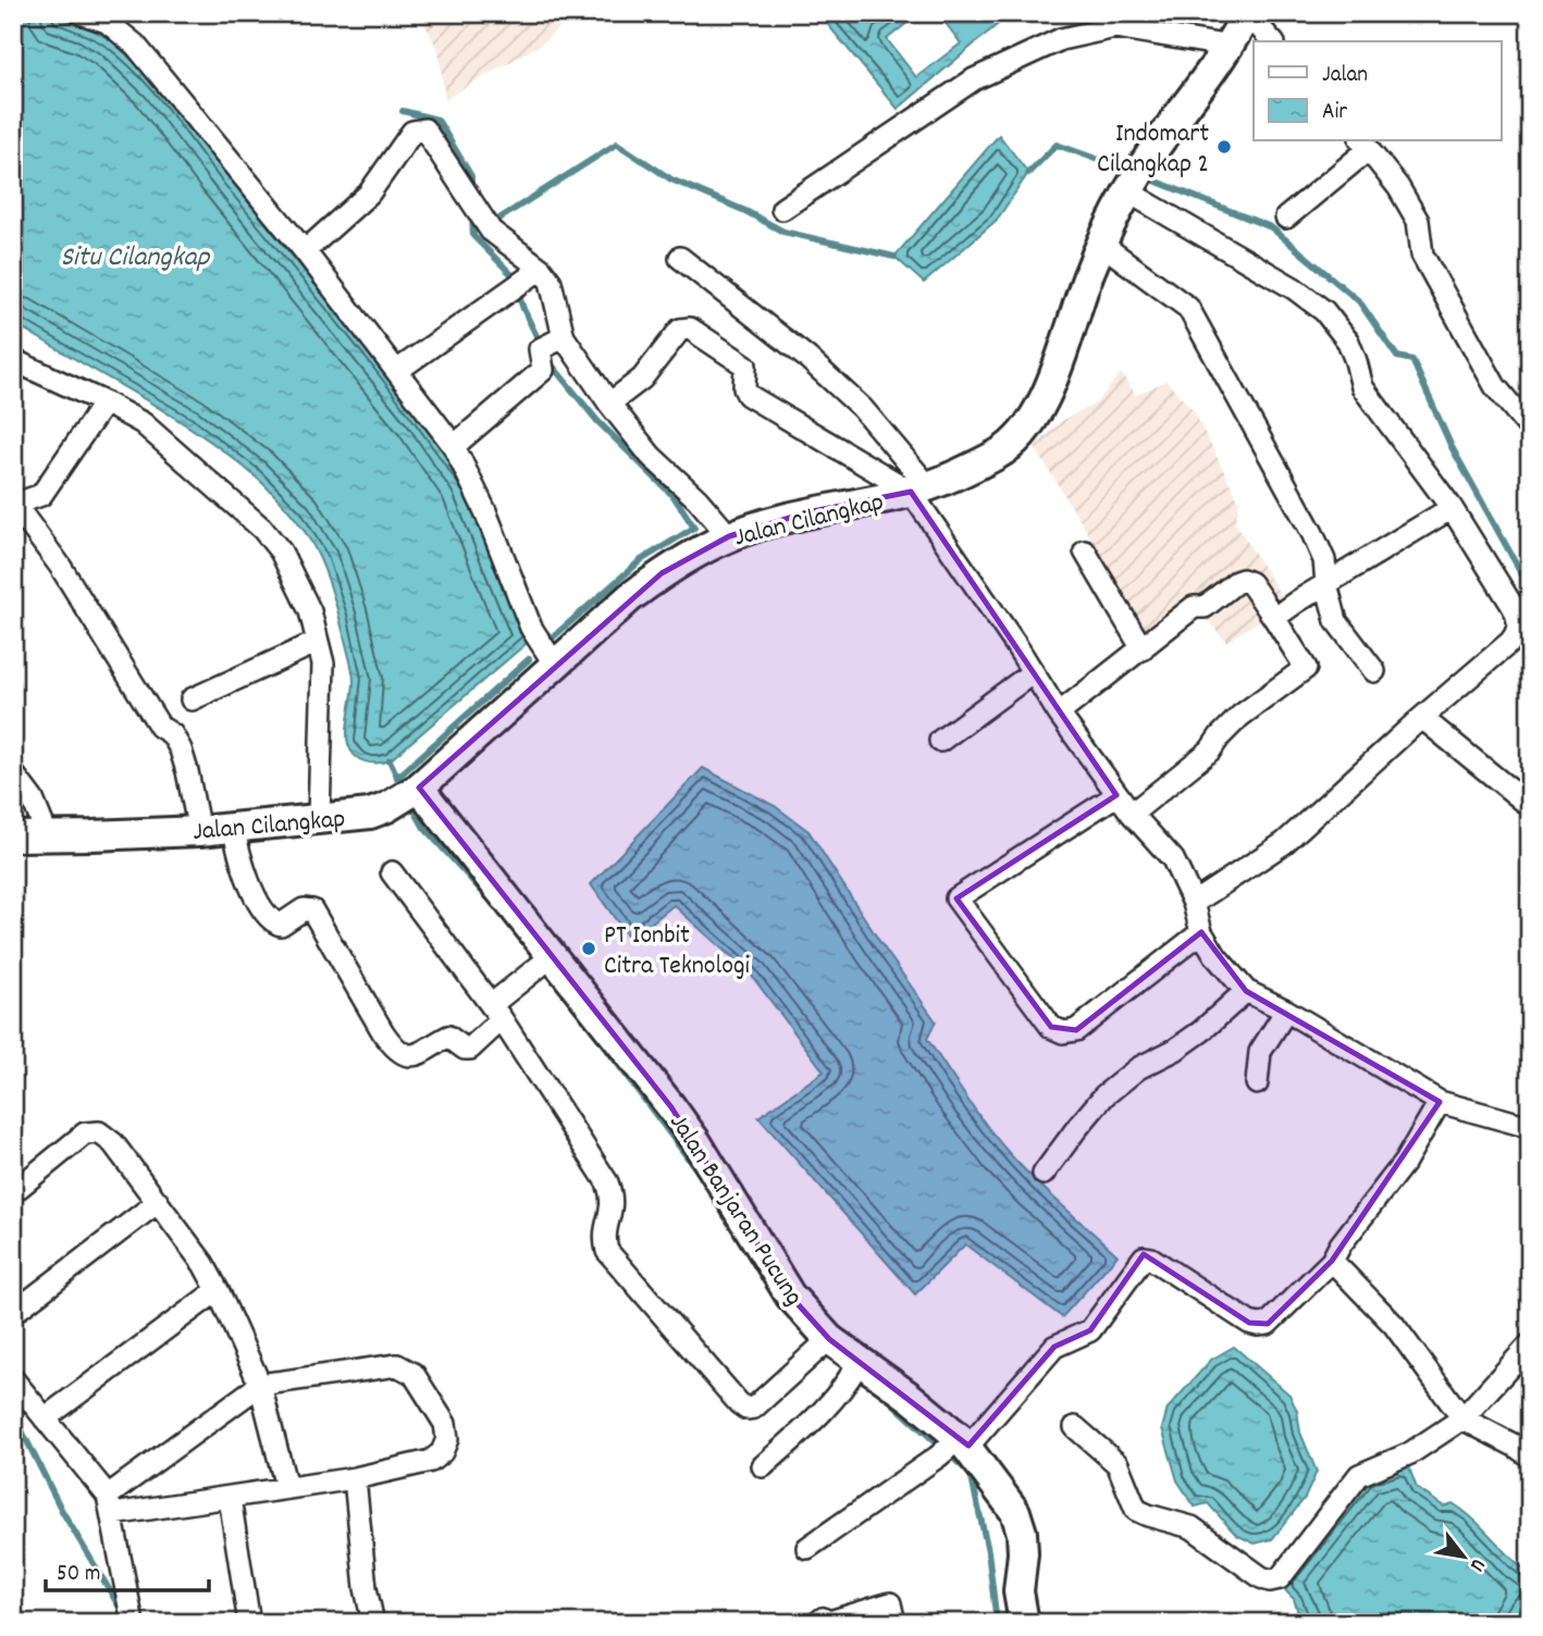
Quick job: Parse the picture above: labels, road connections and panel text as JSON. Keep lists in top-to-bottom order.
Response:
{
  "streets": {
    "street": ["Jalan Cilangkap", "Jalan Banjaran Pucung"]
  },
  "crossings": [
    ["Jalan Cilangkap", "Jalan Banjaran Pucung"]
  ],
  "water": ["Situ Cilangkap"],
  "places": ["Indomart Cilangkap 2", "PT Ionbit Citra Teknologi"],
  "legend": ["Jalan", "Air"],
  "scale_bar": "50 m",
  "north": "bottom right"
}
